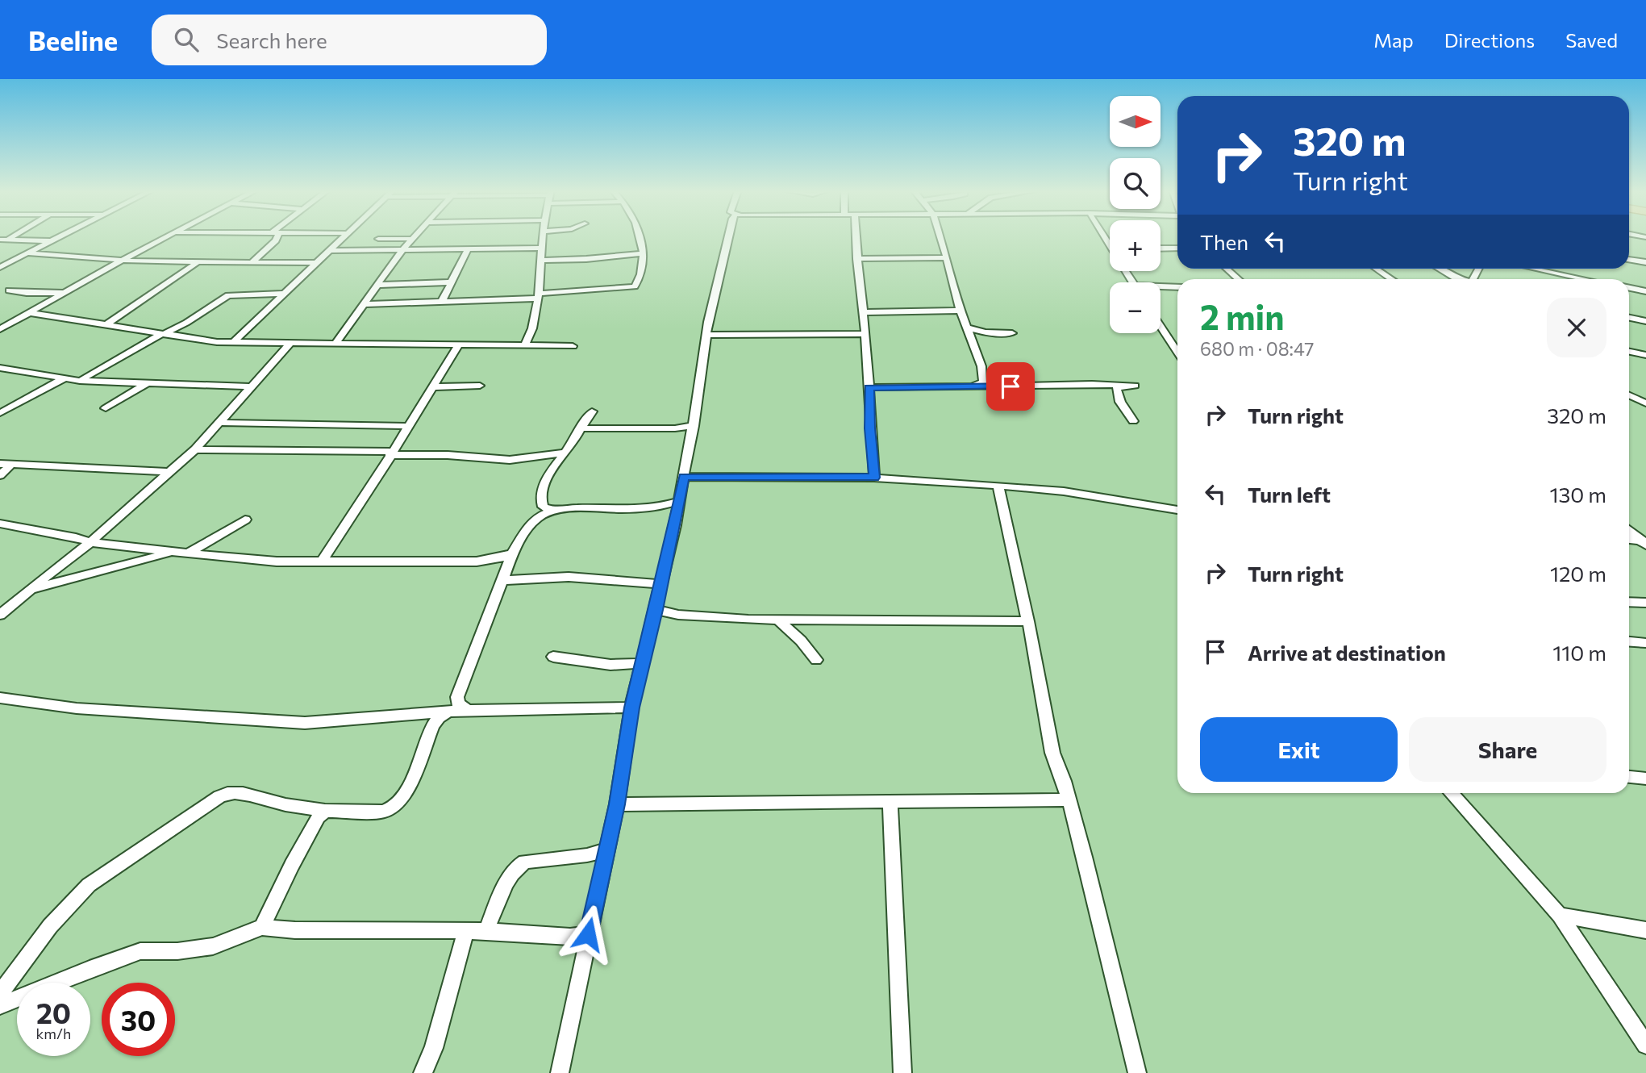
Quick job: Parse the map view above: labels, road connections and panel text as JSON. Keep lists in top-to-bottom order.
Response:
{
  "north": "right",
  "page": {
    "header": "Beeline",
    "search": "Search here",
    "nav": ["Map", "Directions", "Saved"],
    "map_buttons": ["+", "−"],
    "turn": ["320 m", "Turn right"],
    "then": "Then",
    "heading": ["2 min", "680 m · 08:47"],
    "list": [
      {
        "name": "Turn right",
        "value": "320 m"
      },
      {
        "name": "Turn left",
        "value": "130 m"
      },
      {
        "name": "Turn right",
        "value": "120 m"
      },
      {
        "name": "Arrive at destination",
        "value": "110 m"
      }
    ],
    "buttons": ["Exit", "Share"],
    "speed": "20 km/h",
    "limit": "30"
  }
}
